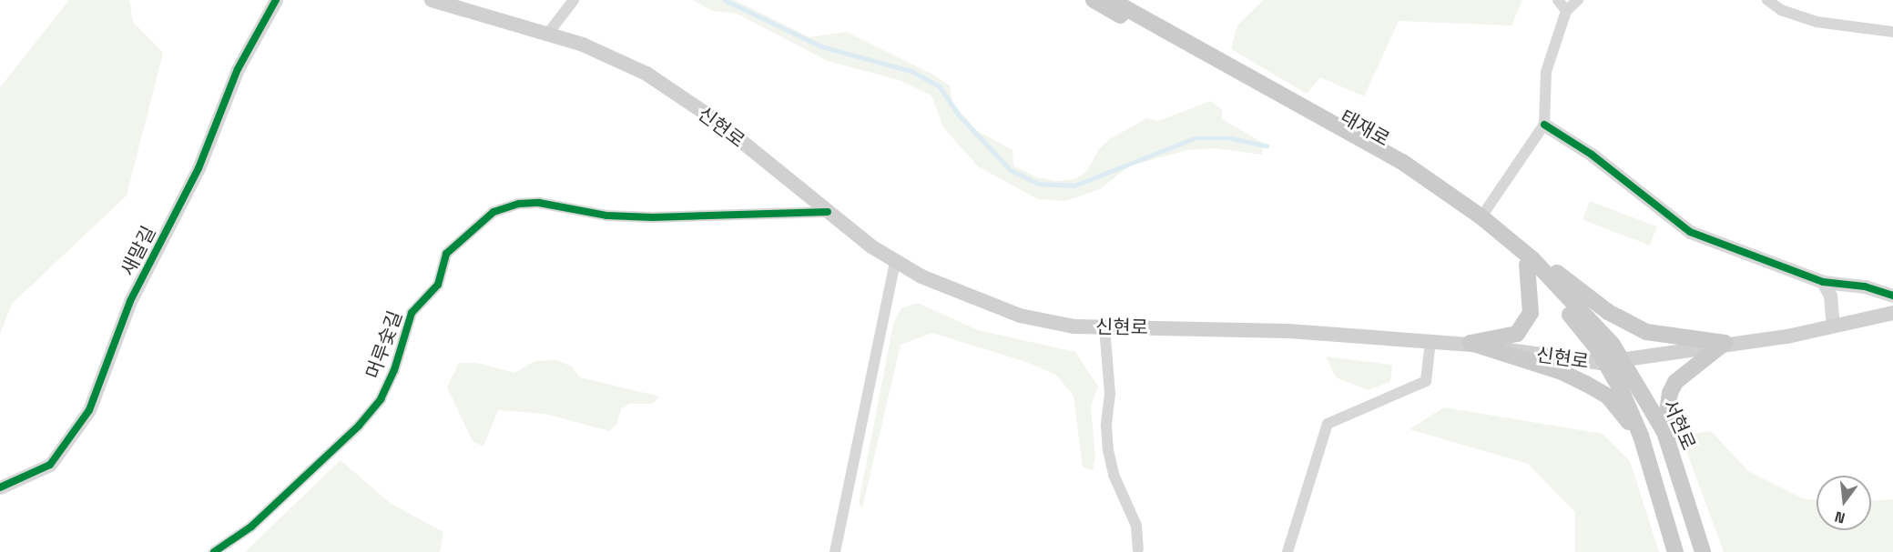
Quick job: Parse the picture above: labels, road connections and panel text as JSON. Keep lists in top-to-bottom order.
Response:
{
  "streets": {
    "main road": ["신현로", "태재로", "서현로"],
    "street": ["새말길", "머루숯길"]
  },
  "crossings": [
    ["신현로", "머루숯길"],
    ["신현로", "서현로"],
    ["태재로", "서현로"]
  ],
  "north": "bottom"
}
